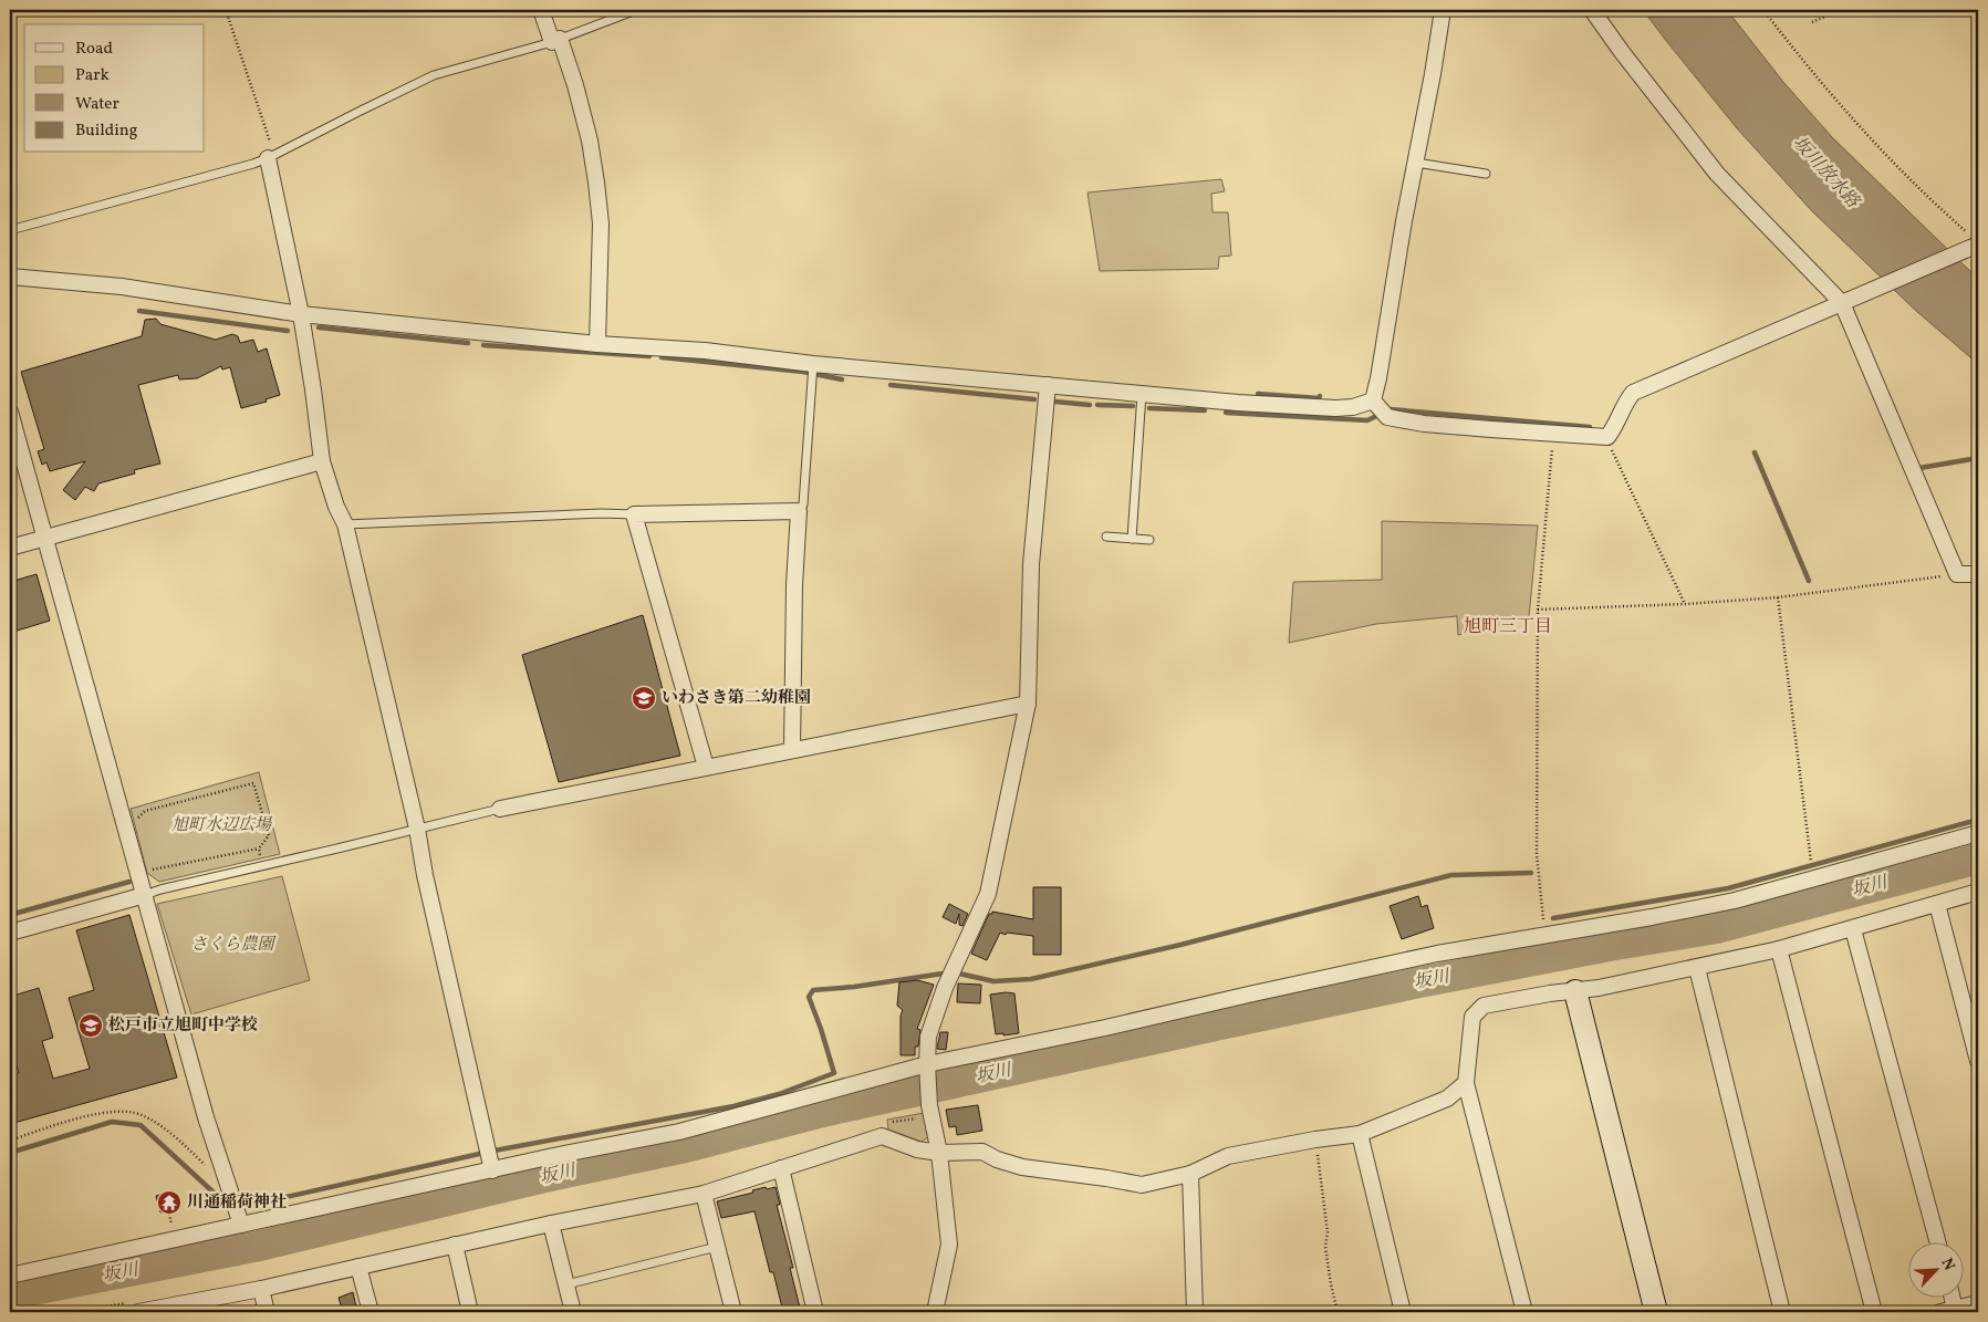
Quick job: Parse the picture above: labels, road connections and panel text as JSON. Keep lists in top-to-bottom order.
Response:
{
  "districts": ["旭町三丁目"],
  "water": ["坂川放水路", "坂川"],
  "parks": ["旭町水辺広場", "さくら農園"],
  "places": {
    "school or university": ["いわさき第二幼稚園", "松戸市立旭町中学校"],
    "temple": ["川通稲荷神社"]
  },
  "legend": [
    "Road",
    "Park",
    "Water",
    "Building"
  ],
  "north": "top right"
}
